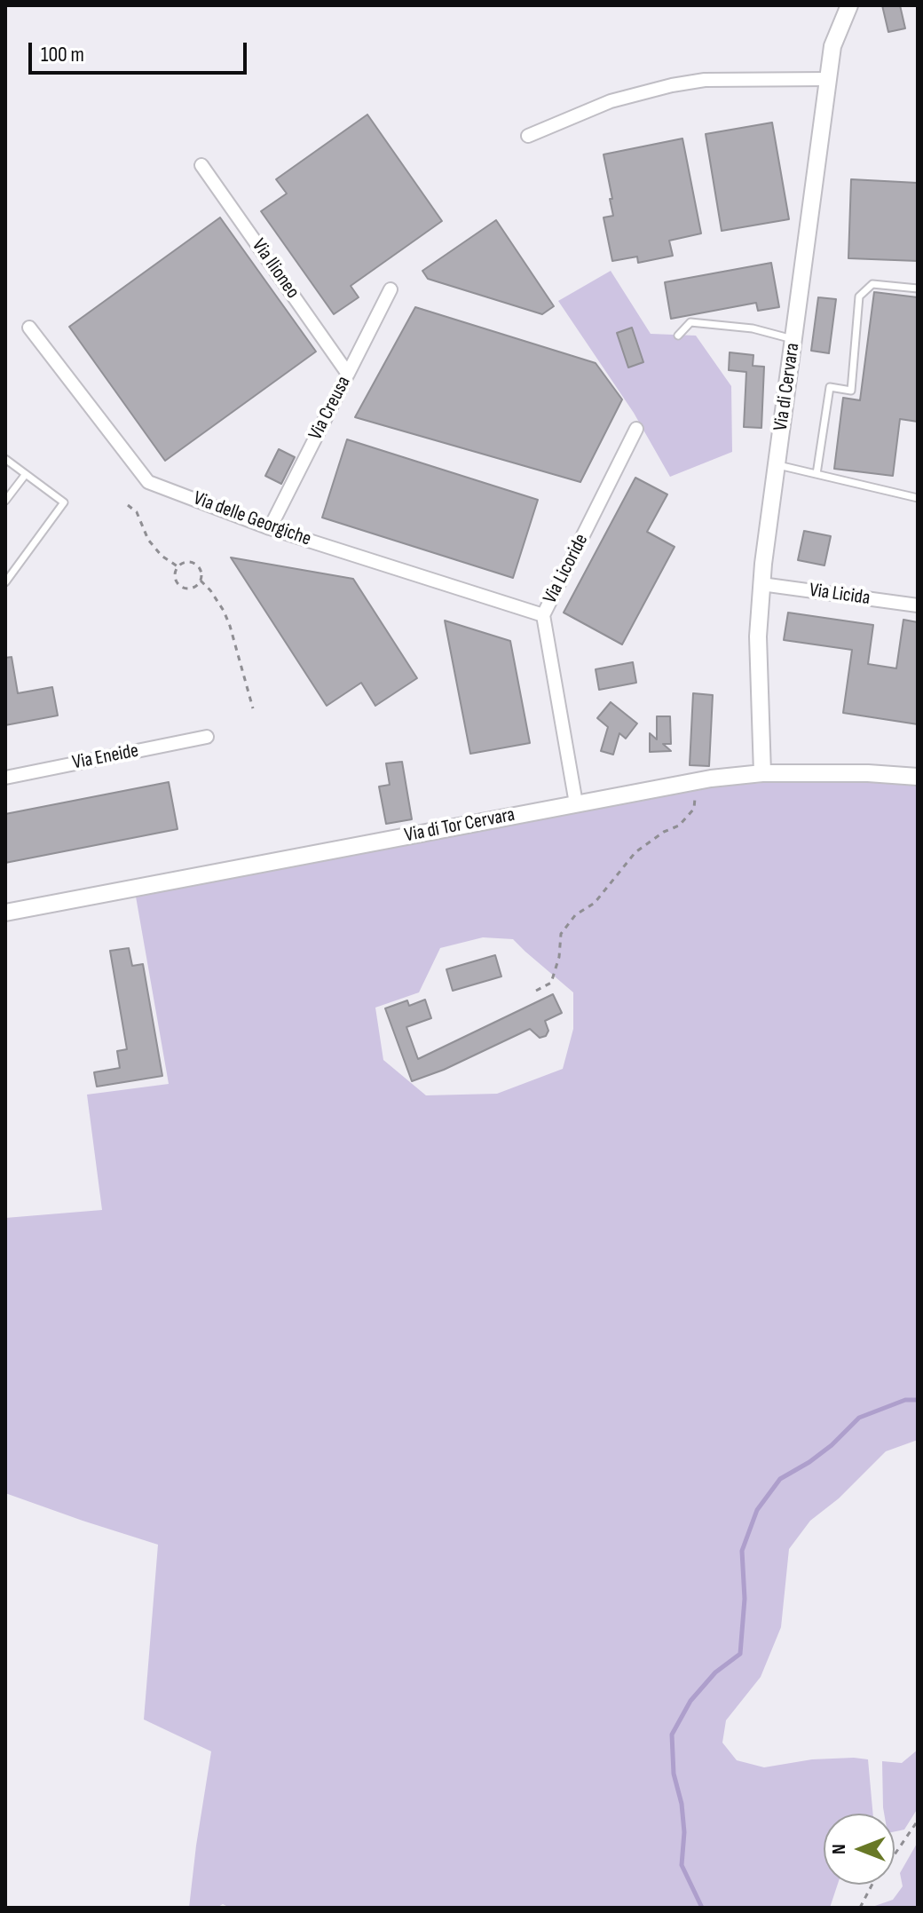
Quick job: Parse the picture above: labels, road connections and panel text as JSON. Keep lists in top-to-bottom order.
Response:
{
  "streets": {
    "street": [
      "Via Ilioneo",
      "Via di Cervara",
      "Via Creusa",
      "Via delle Georgiche",
      "Via Licoride",
      "Via Licida",
      "Via Eneide",
      "Via di Tor Cervara"
    ]
  },
  "crossings": [
    ["Via Ilioneo", "Via Creusa"],
    ["Via di Cervara", "Via Licida"],
    ["Via di Cervara", "Via di Tor Cervara"],
    ["Via Creusa", "Via delle Georgiche"],
    ["Via delle Georgiche", "Via Licoride"],
    ["Via Licoride", "Via di Tor Cervara"]
  ],
  "scale_bar": "100 m",
  "north": "left"
}
